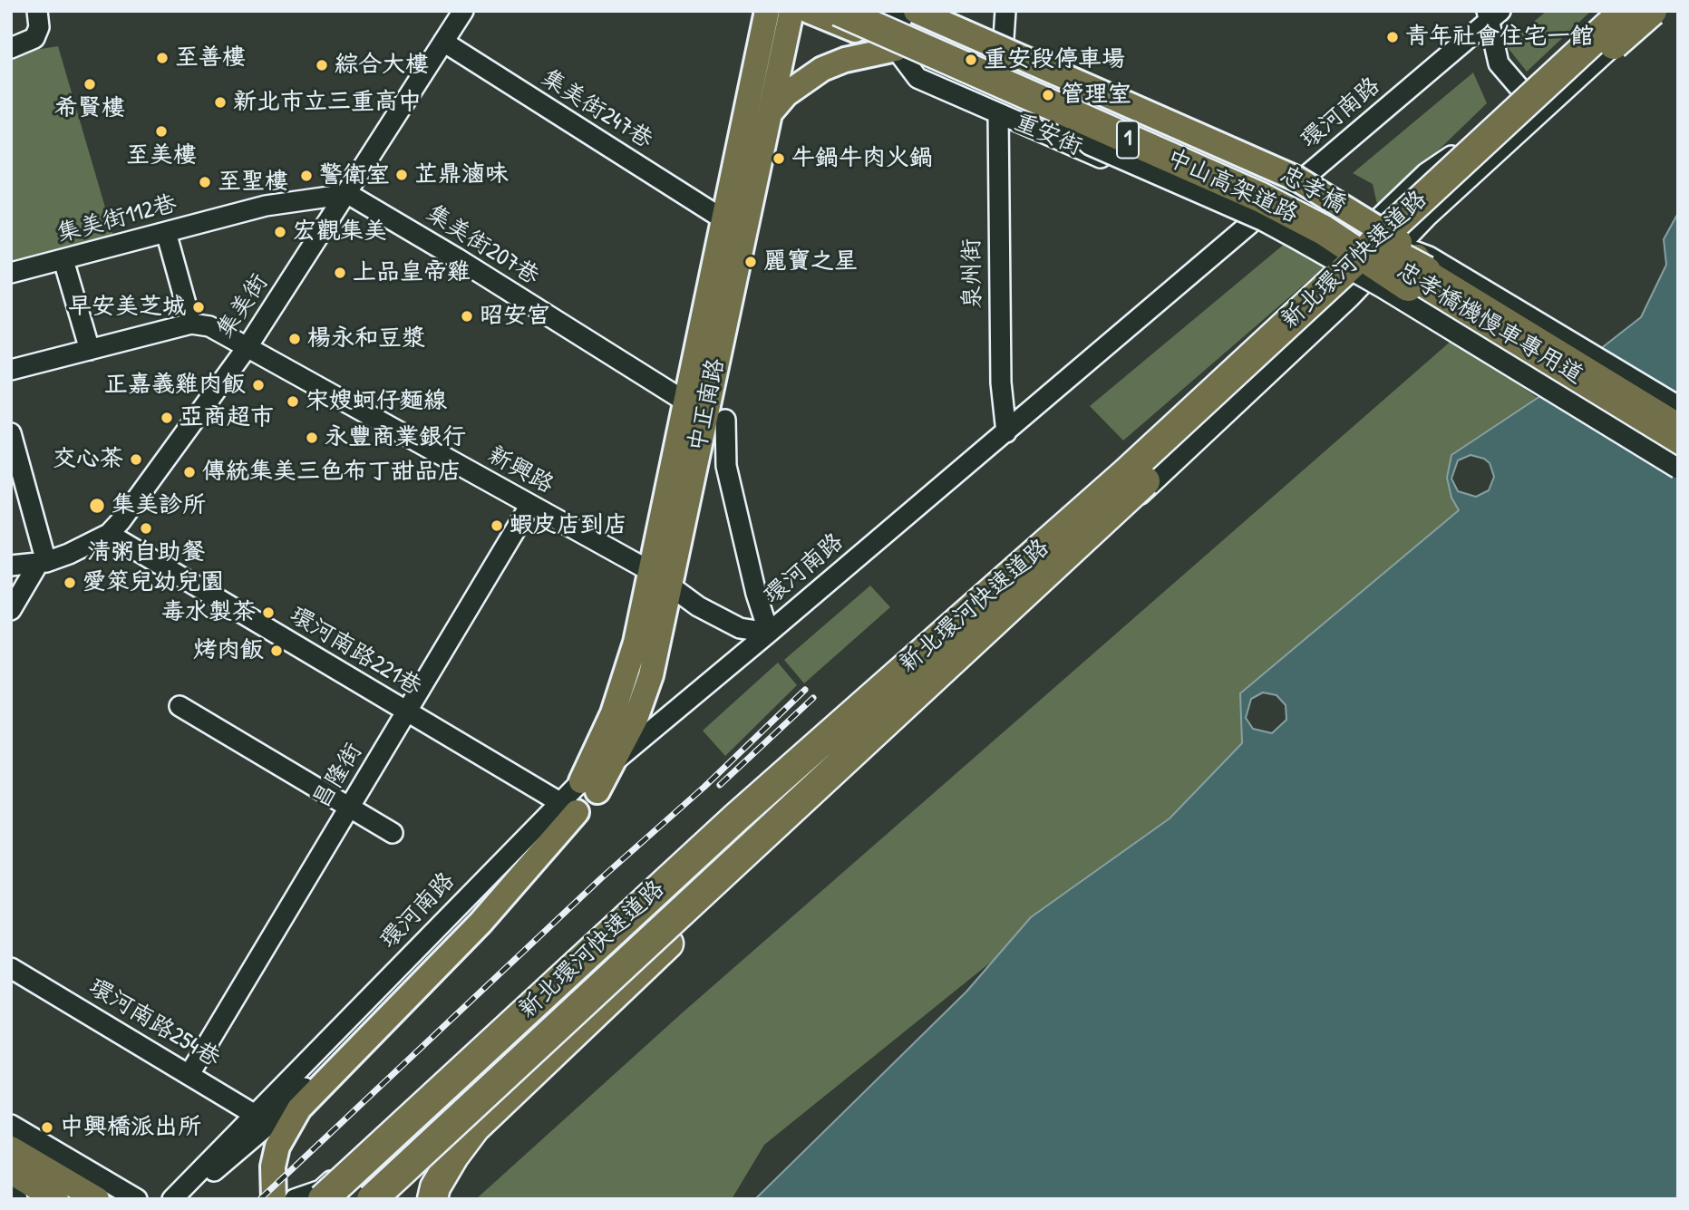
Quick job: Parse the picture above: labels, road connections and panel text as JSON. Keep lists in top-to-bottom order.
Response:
{
  "streets": {
    "highway": ["1", "中山高架道路", "新北環河快速道路"],
    "main road": ["重安街", "忠孝橋", "中正南路"],
    "street": [
      "集美街247巷",
      "環河南路",
      "集美街112巷",
      "集美街207巷",
      "泉州街",
      "集美街",
      "忠孝橋機慢車專用道",
      "新興路",
      "環河南路221巷",
      "昌隆街",
      "環河南路254巷"
    ]
  },
  "crossings": [
    ["集美街247巷", "集美街"],
    ["集美街247巷", "中正南路"],
    ["環河南路", "重安街"],
    ["環河南路", "泉州街"],
    ["環河南路", "中正南路"],
    ["環河南路", "新興路"],
    ["環河南路", "環河南路221巷"],
    ["環河南路", "環河南路254巷"],
    ["重安街", "中山高架道路"],
    ["重安街", "忠孝橋"],
    ["重安街", "泉州街"],
    ["中山高架道路", "忠孝橋"],
    ["中山高架道路", "忠孝橋機慢車專用道"],
    ["忠孝橋", "忠孝橋機慢車專用道"],
    ["集美街112巷", "集美街207巷"],
    ["集美街112巷", "集美街"],
    ["集美街207巷", "集美街"],
    ["集美街207巷", "中正南路"],
    ["集美街", "新興路"],
    ["集美街", "環河南路221巷"],
    ["中正南路", "新興路"],
    ["新興路", "昌隆街"],
    ["環河南路221巷", "昌隆街"],
    ["昌隆街", "環河南路254巷"]
  ],
  "places": [
    "青年社會住宅一館",
    "至善樓",
    "重安段停車場",
    "綜合大樓",
    "希賢樓",
    "管理室",
    "新北市立三重高中",
    "至美樓",
    "牛鍋牛肉火鍋",
    "芷鼎滷味",
    "警衛室",
    "至聖樓",
    "宏觀集美",
    "麗寶之星",
    "上品皇帝雞",
    "早安美芝城",
    "昭安宮",
    "楊永和豆漿",
    "正嘉義雞肉飯",
    "宋嫂蚵仔麵線",
    "亞商超市",
    "永豐商業銀行",
    "交心茶",
    "傳統集美三色布丁甜品店",
    "集美診所",
    "蝦皮店到店",
    "清粥自助餐",
    "愛箂兒幼兒園",
    "毒水製茶",
    "烤肉飯",
    "中興橋派出所"
  ]
}
